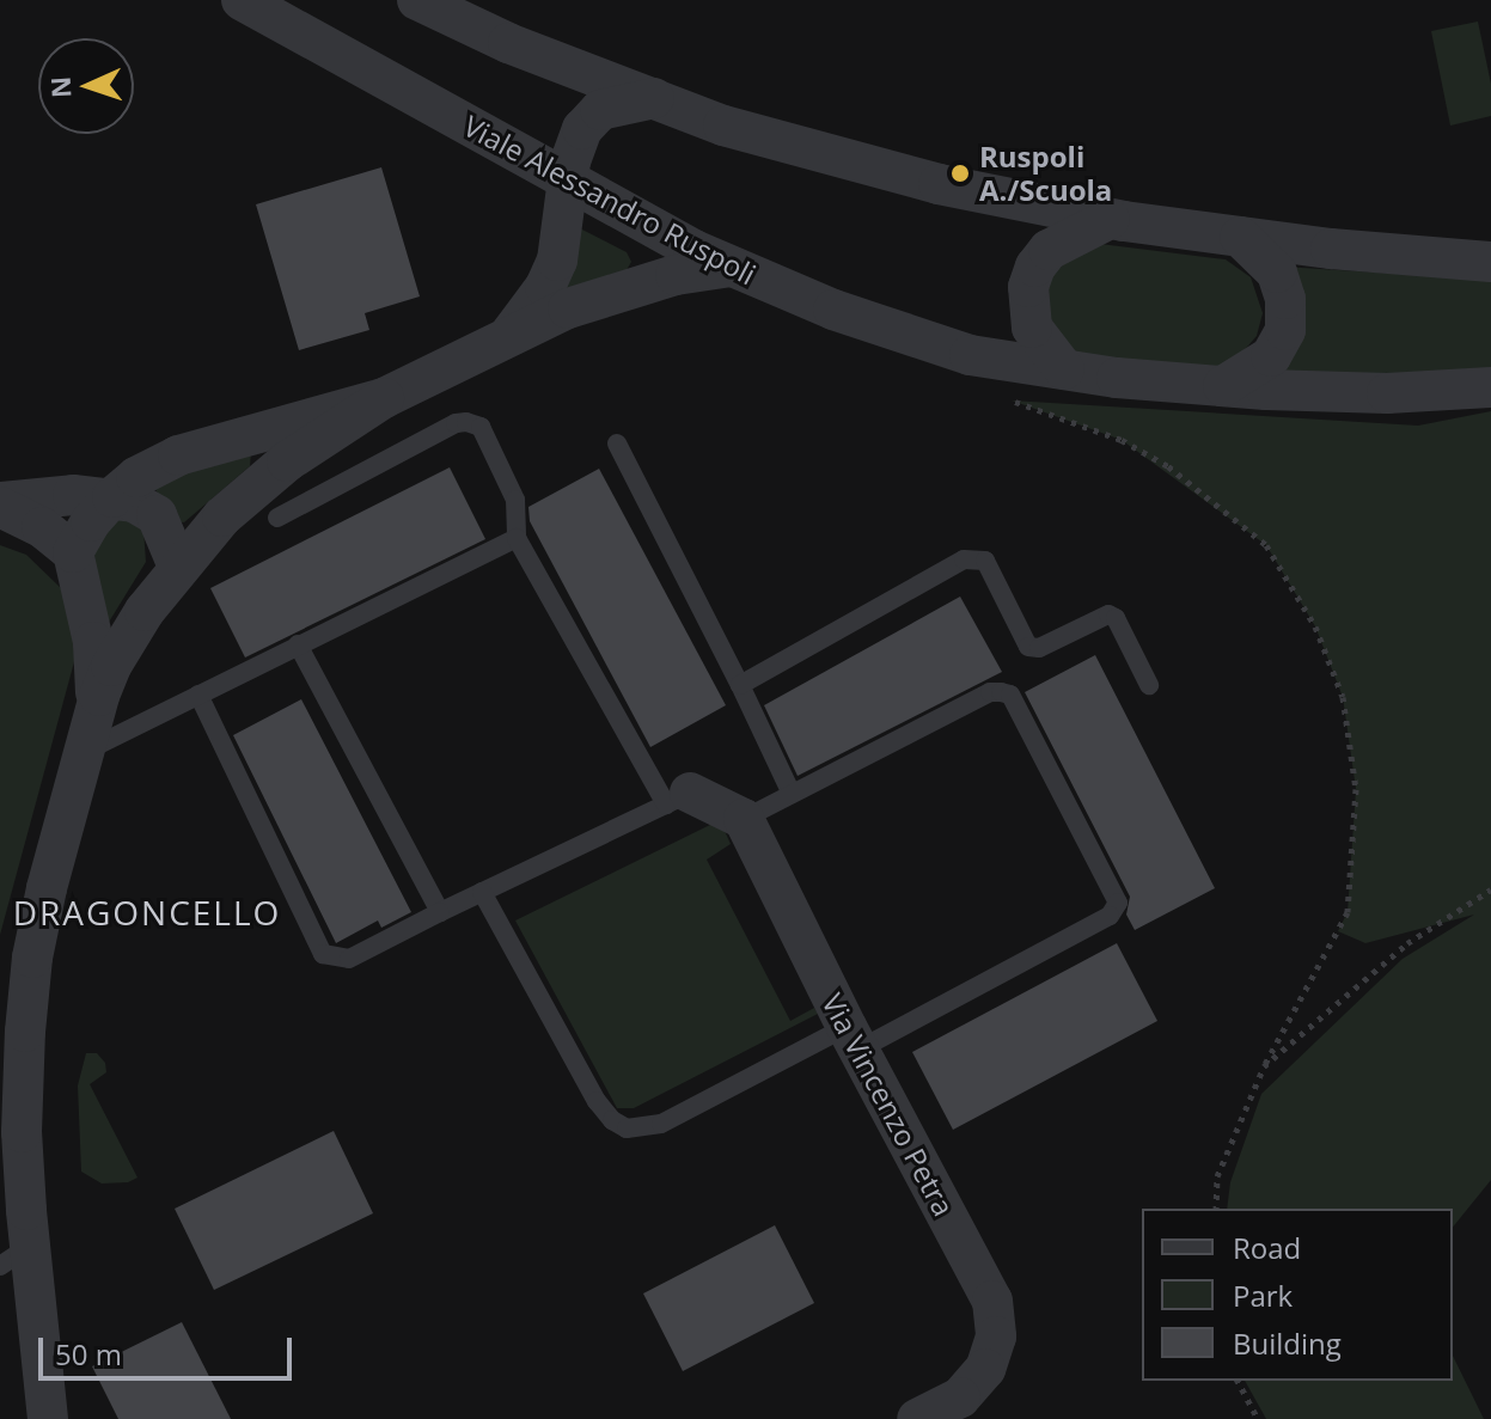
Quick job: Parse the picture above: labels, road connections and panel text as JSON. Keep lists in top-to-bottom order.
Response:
{
  "streets": {
    "street": ["Viale Alessandro Ruspoli", "Via Vincenzo Petra"]
  },
  "districts": ["DRAGONCELLO"],
  "places": ["Ruspoli A./Scuola"],
  "legend": ["Road", "Park", "Building"],
  "scale_bar": "50 m",
  "north": "left"
}
